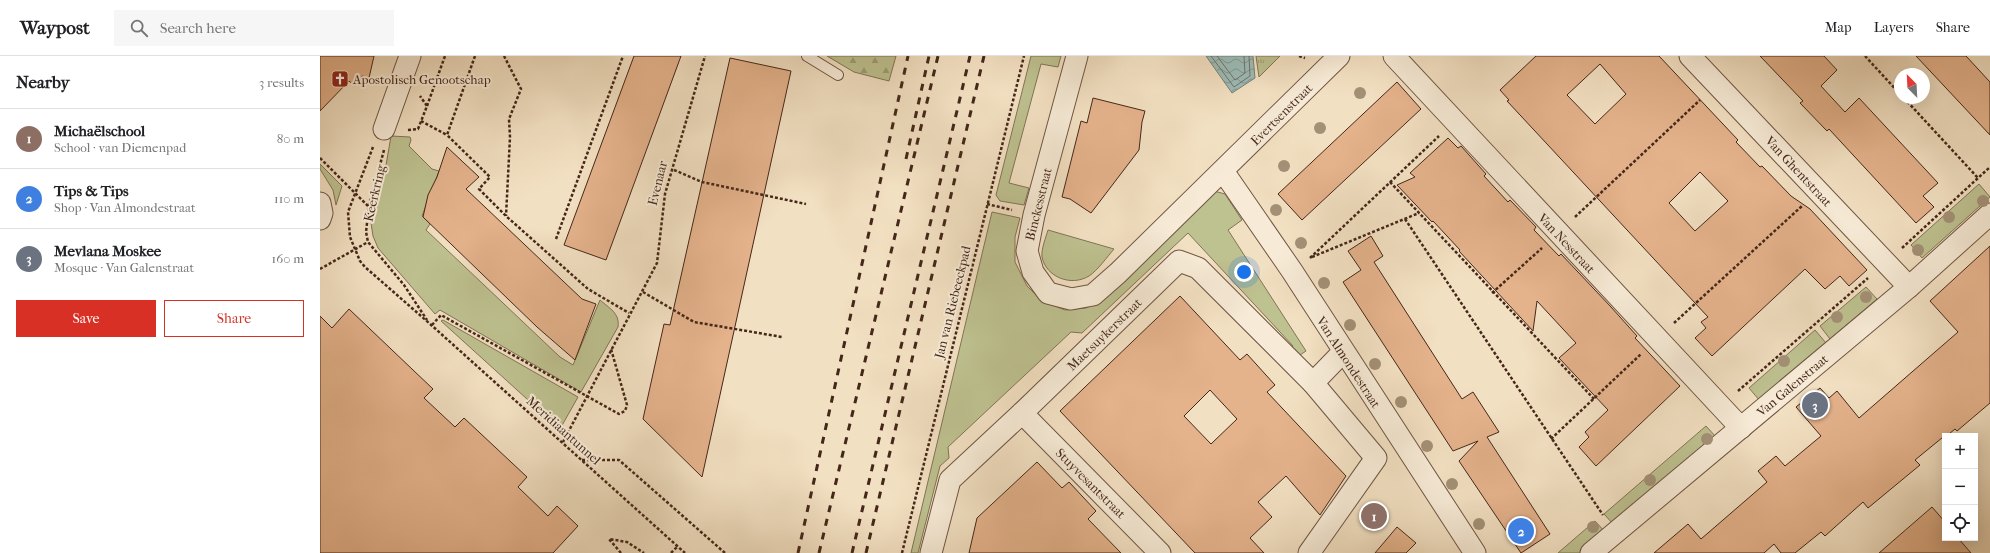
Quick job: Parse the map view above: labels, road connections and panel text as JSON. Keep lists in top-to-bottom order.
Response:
{
  "streets": {
    "street": [
      "Evertsenstraat",
      "Van Ghentstraat",
      "Binckesstraat",
      "Van Nesstraat",
      "Maetsuykerstraat",
      "Van Almondestraat",
      "Van Galenstraat",
      "Stuyvesantstraat"
    ],
    "path": [
      "Evenaar",
      "Keerkring",
      "Jan van Riebeeckpad",
      "Meridiaantunnel"
    ]
  },
  "crossings": [
    ["Evertsenstraat", "Binckesstraat"],
    ["Evertsenstraat", "Van Almondestraat"],
    ["Van Ghentstraat", "Van Galenstraat"],
    ["Evenaar", "Meridiaantunnel"],
    ["Keerkring", "Meridiaantunnel"],
    ["Binckesstraat", "Van Almondestraat"],
    ["Van Nesstraat", "Van Galenstraat"],
    ["Maetsuykerstraat", "Stuyvesantstraat"]
  ],
  "places": {
    "church": ["Apostolisch Genootschap"]
  },
  "north": "top left",
  "page": {
    "header": "Waypost",
    "search": "Search here",
    "nav": ["Map", "Layers", "Share"],
    "heading": ["Nearby", "3 results"],
    "list": [
      {
        "mark": "1",
        "name": "Michaëlschool",
        "note": "School · van Diemenpad",
        "value": "80 m"
      },
      {
        "mark": "2",
        "name": "Tips & Tips",
        "note": "Shop · Van Almondestraat",
        "value": "110 m"
      },
      {
        "mark": "3",
        "name": "Mevlana Moskee",
        "note": "Mosque · Van Galenstraat",
        "value": "160 m"
      }
    ],
    "buttons": ["Save", "Share"],
    "pins": ["3", "1", "2"],
    "map_buttons": ["+", "−"]
  }
}
